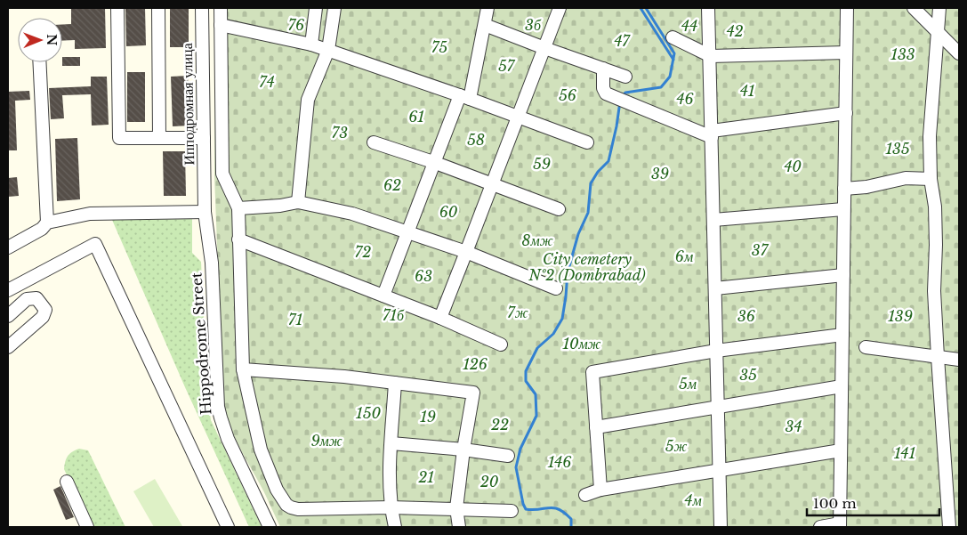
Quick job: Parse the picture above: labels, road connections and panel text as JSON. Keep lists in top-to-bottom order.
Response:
{
  "streets": {
    "street": ["Ипподромная улица", "Hippodrome Street"]
  },
  "crossings": [
    ["Ипподромная улица", "Hippodrome Street"]
  ],
  "parks": [
    "76",
    "3б",
    "44",
    "42",
    "47",
    "75",
    "133",
    "57",
    "74",
    "41",
    "56",
    "46",
    "61",
    "73",
    "58",
    "135",
    "59",
    "40",
    "39",
    "62",
    "60",
    "8мж",
    "37",
    "72",
    "6м",
    "City cemetery №2 (Dombrabad)",
    "63",
    "7ж",
    "71б",
    "36",
    "139",
    "71",
    "10мж",
    "126",
    "35",
    "5м",
    "150",
    "19",
    "22",
    "34",
    "9мж",
    "5ж",
    "141",
    "146",
    "21",
    "20",
    "4м"
  ],
  "scale_bar": "100 m",
  "north": "right"
}
